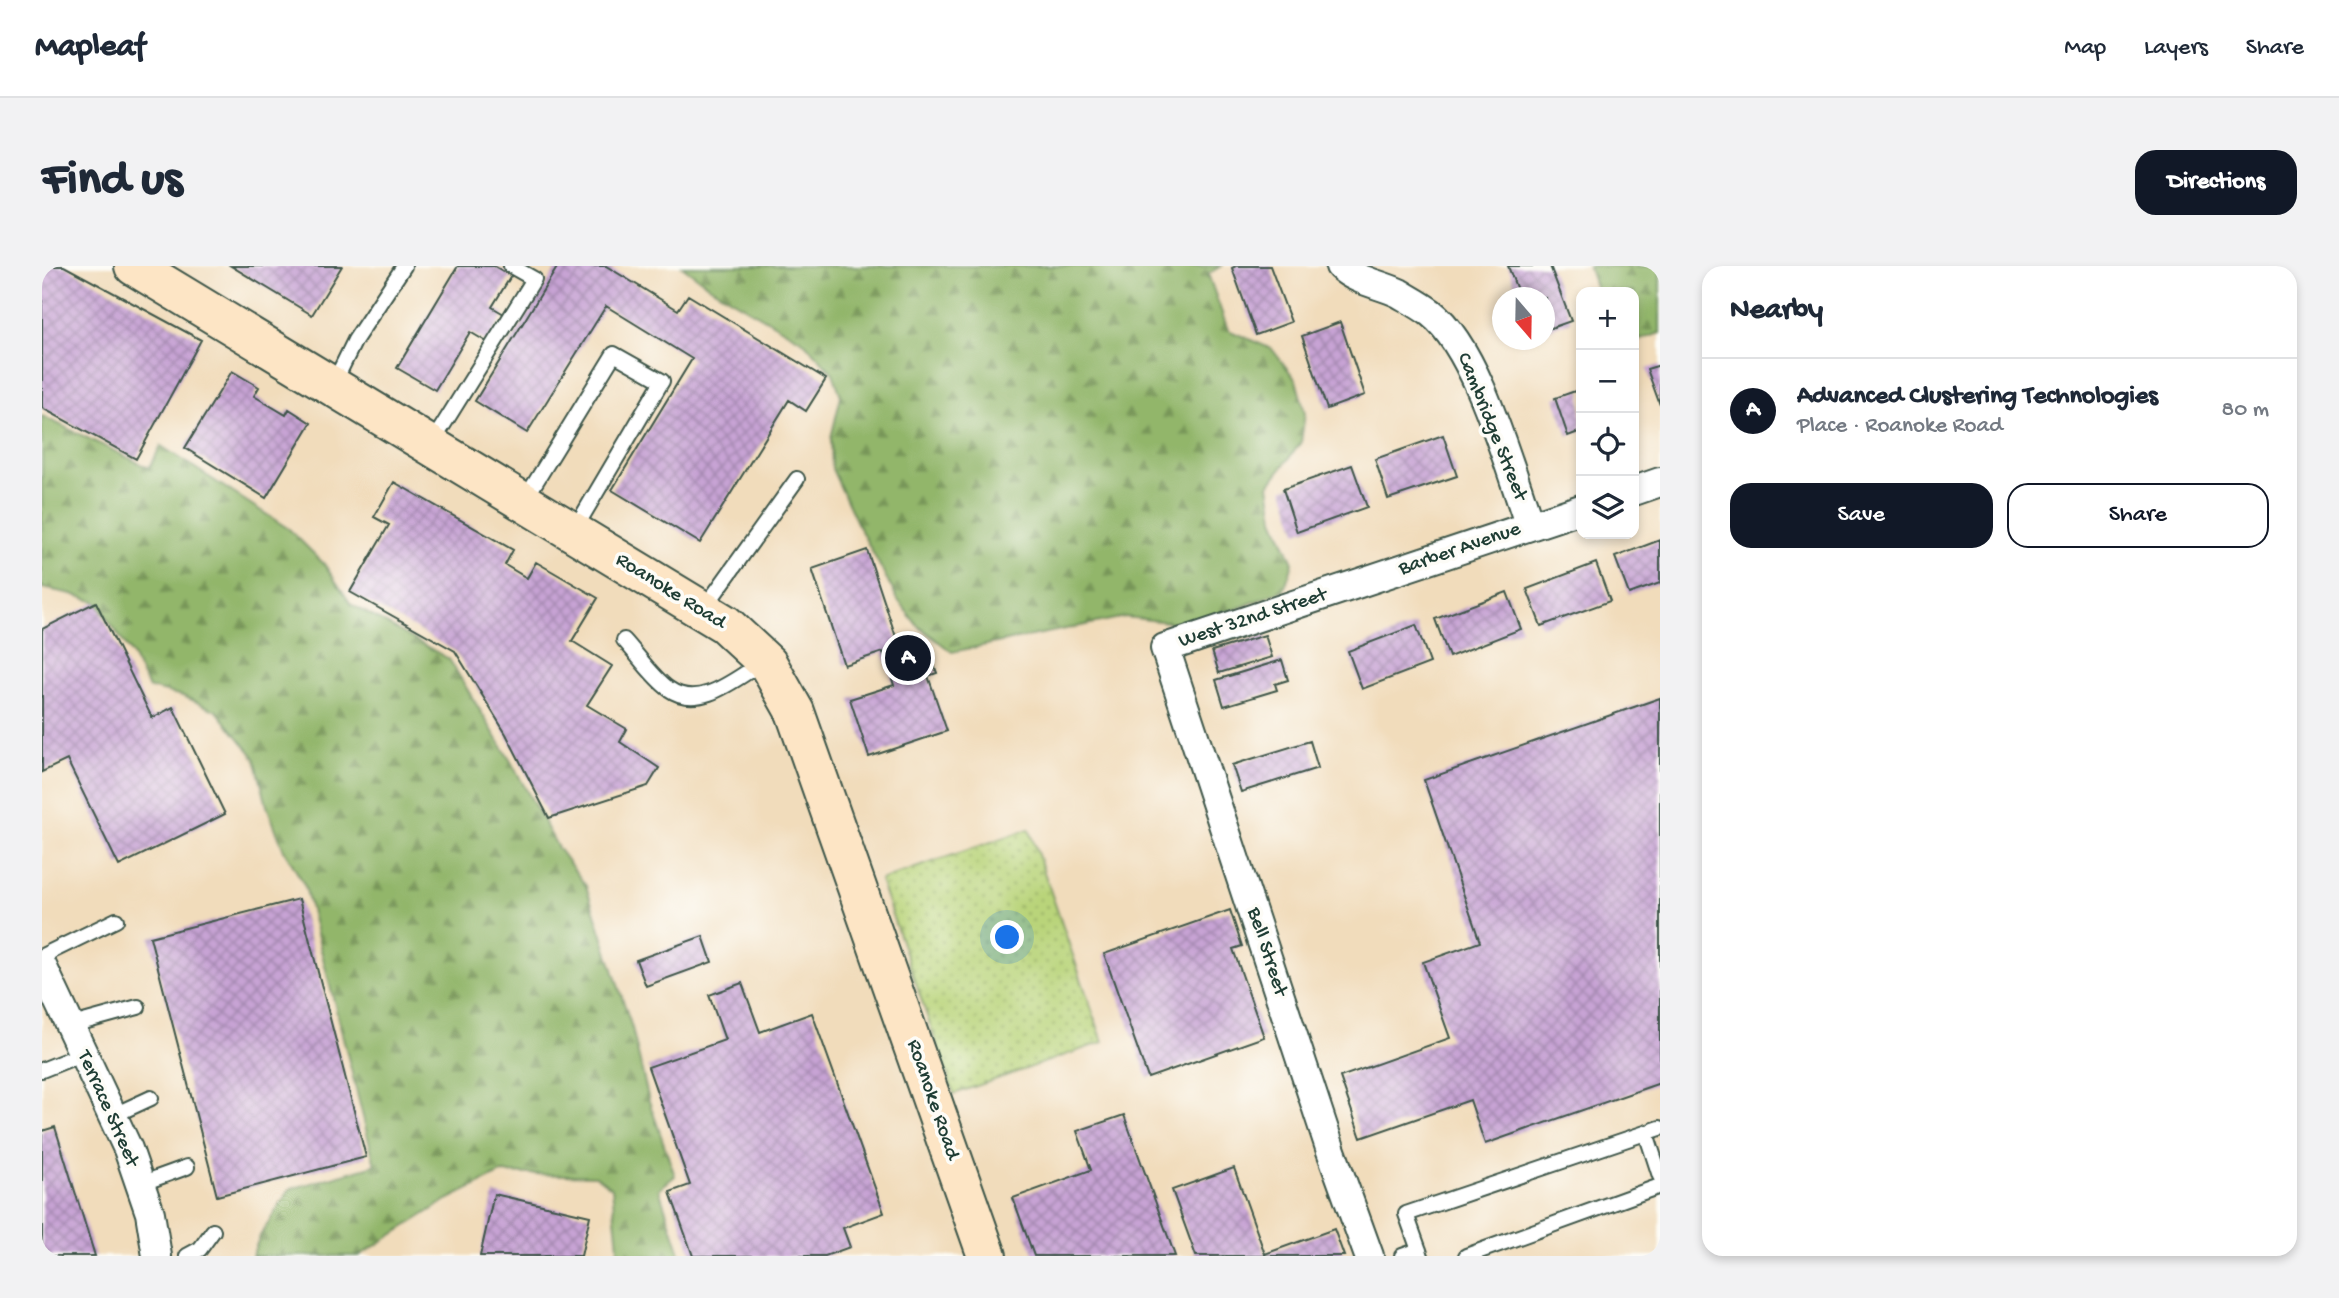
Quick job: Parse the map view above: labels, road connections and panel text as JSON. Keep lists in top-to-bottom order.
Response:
{
  "streets": {
    "street": [
      "Cambridge Street",
      "Barber Avenue",
      "Roanoke Road",
      "West 32nd Street",
      "Bell Street",
      "Terrace Street"
    ]
  },
  "crossings": [
    ["Cambridge Street", "Barber Avenue"],
    ["Barber Avenue", "West 32nd Street"],
    ["West 32nd Street", "Bell Street"]
  ],
  "north": "bottom",
  "page": {
    "header": "Mapleaf",
    "nav": ["Map", "Layers", "Share"],
    "buttons": [
      "Directions",
      ["Save", "Share"]
    ],
    "title": "Find us",
    "heading": "Nearby",
    "map_buttons": ["+", "−"],
    "list": [
      {
        "mark": "A",
        "name": "Advanced Clustering Technologies",
        "note": "Place · Roanoke Road",
        "value": "80 m"
      }
    ],
    "pins": "A"
  }
}
